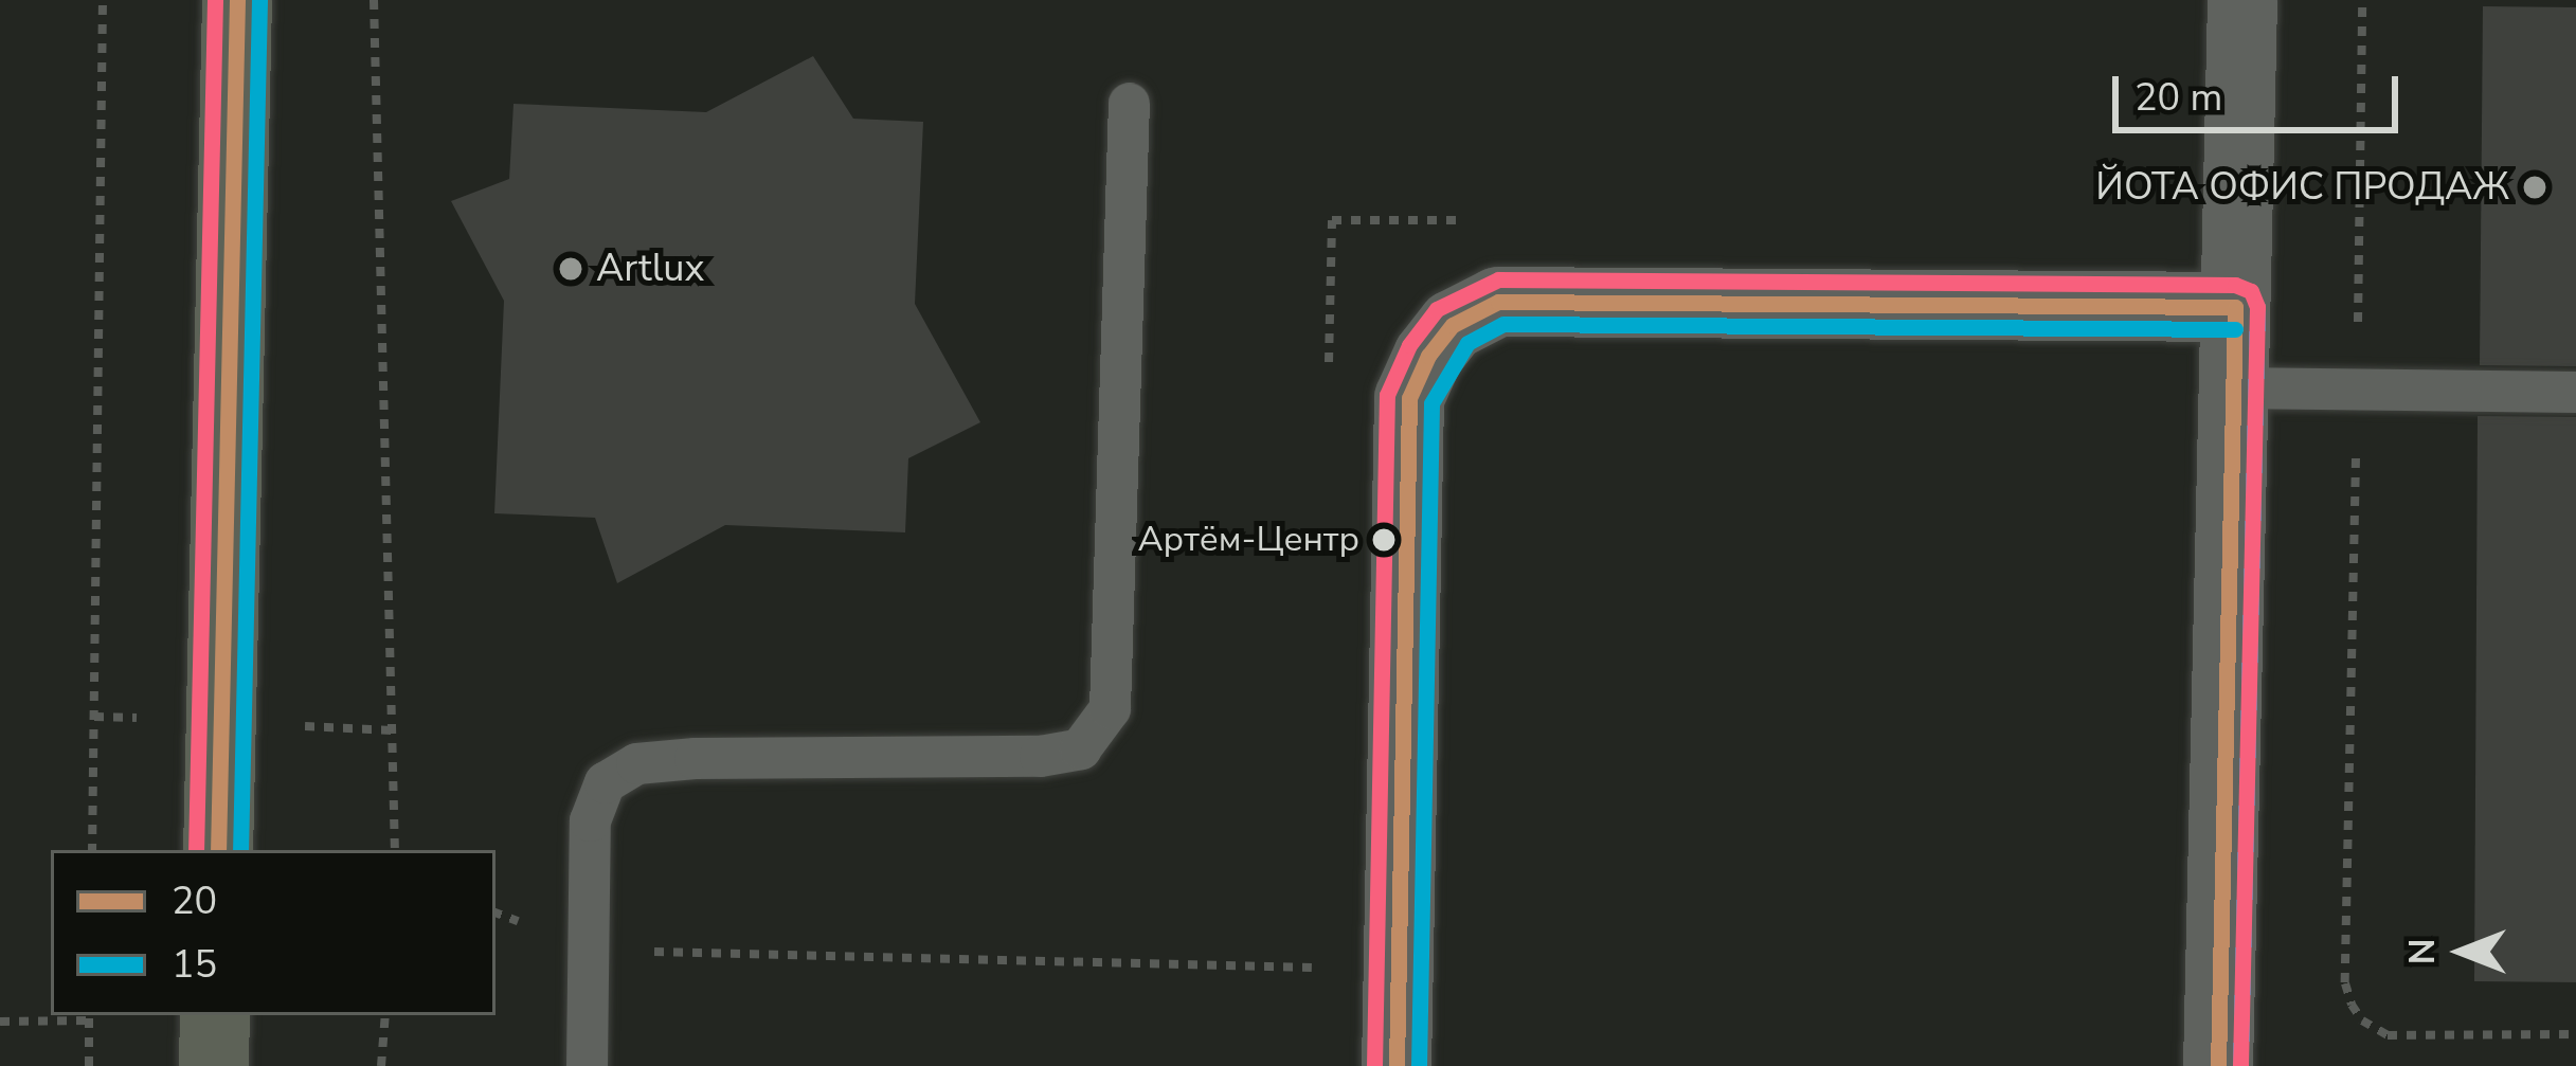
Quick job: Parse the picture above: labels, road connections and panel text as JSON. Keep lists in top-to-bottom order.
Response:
{
  "places": ["ЙОТА ОФИС ПРОДАЖ", "Artlux", "Артём-Центр"],
  "lines": ["transit line 20", "transit line 15"],
  "legend": ["20", "15"],
  "scale_bar": "20 m",
  "north": "left"
}
